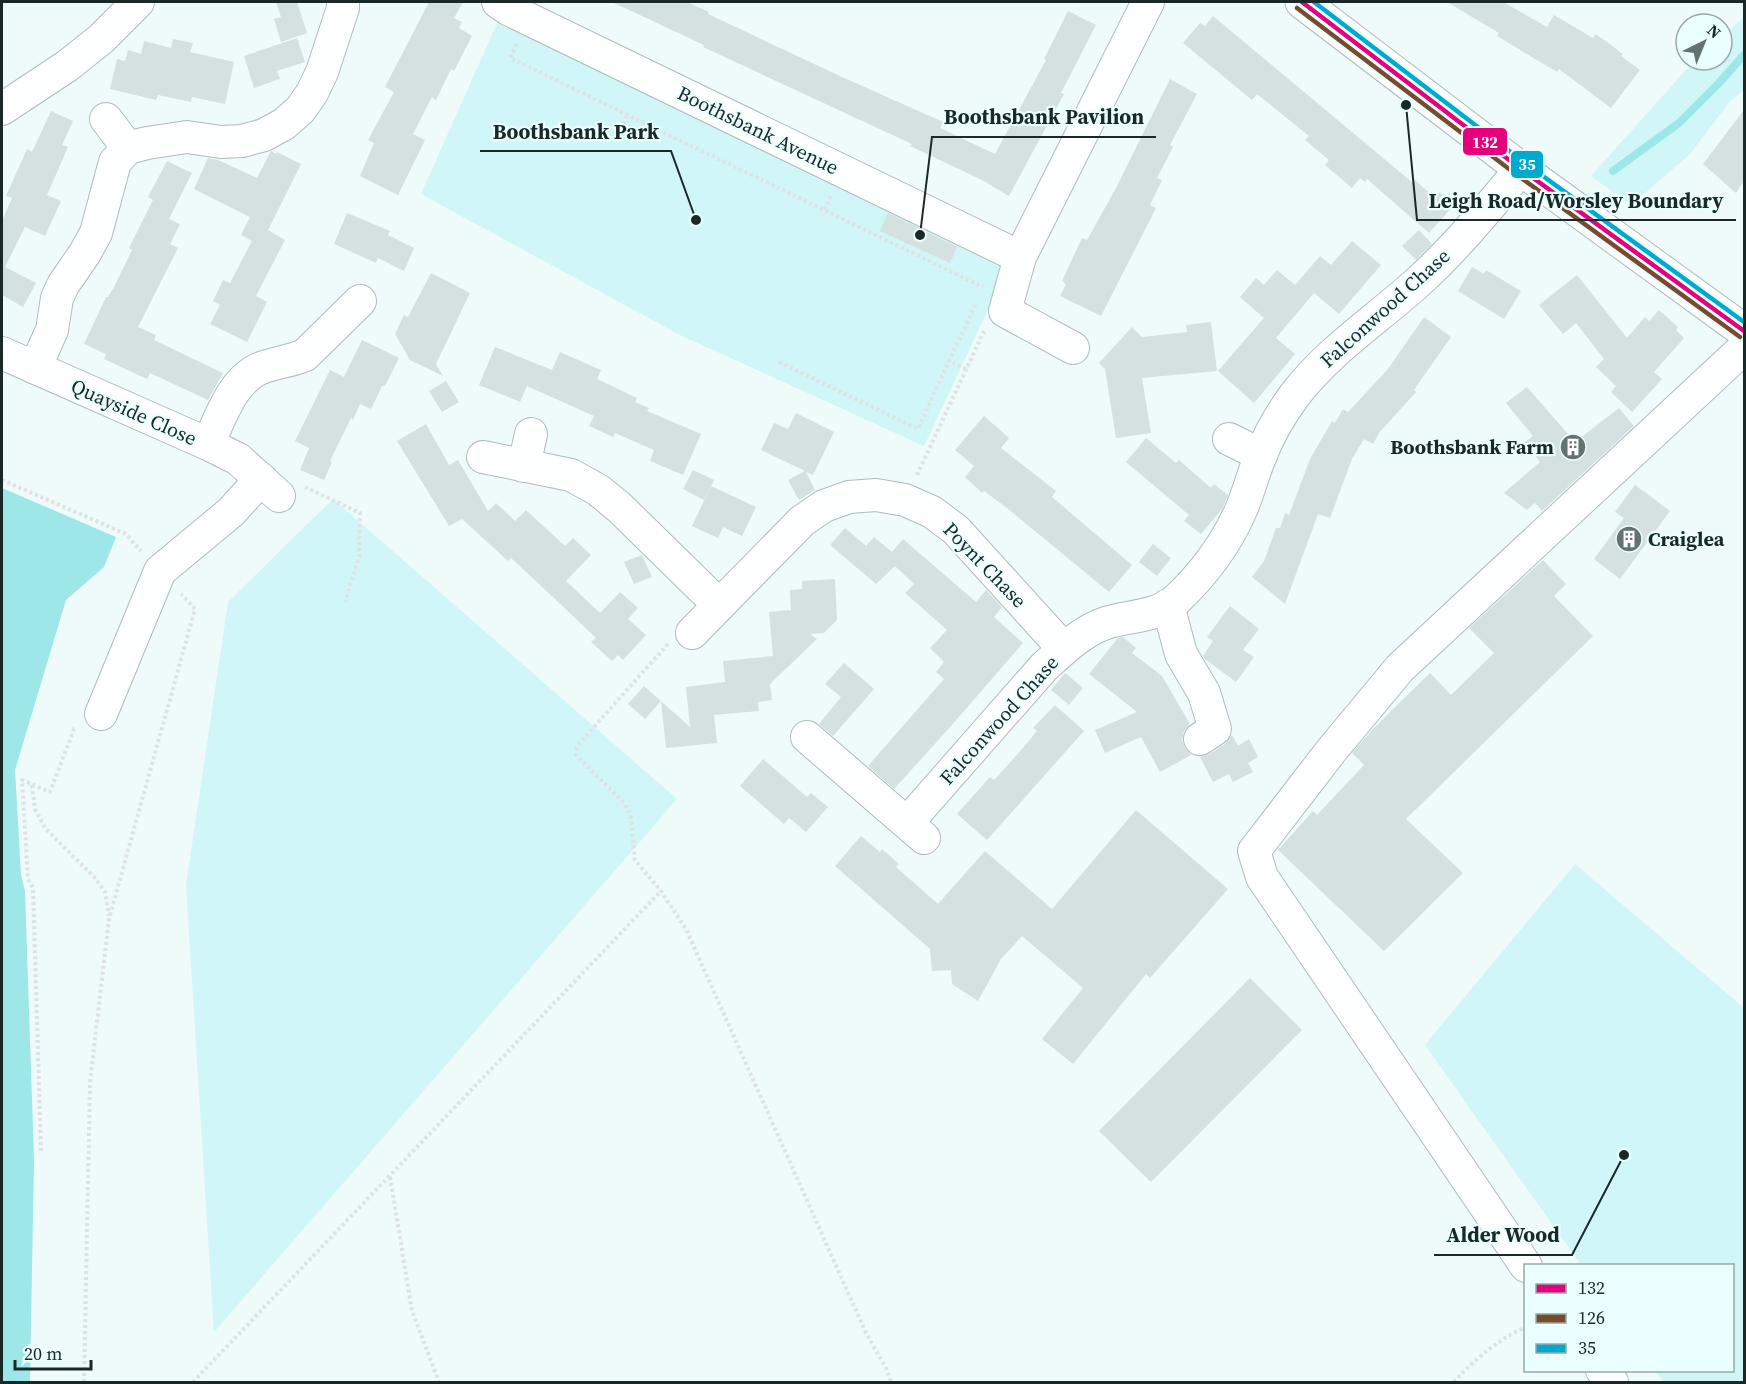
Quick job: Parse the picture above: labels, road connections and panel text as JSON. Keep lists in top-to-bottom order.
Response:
{
  "streets": {
    "street": [
      "Boothsbank Avenue",
      "Falconwood Chase",
      "Quayside Close",
      "Poynt Chase"
    ]
  },
  "crossings": [
    ["Falconwood Chase", "Poynt Chase"]
  ],
  "places": {
    "other": [
      "Leigh Road/Worsley Boundary",
      "Boothsbank Park",
      "Boothsbank Pavilion",
      "Alder Wood"
    ],
    "building": ["Boothsbank Farm", "Craiglea"]
  },
  "lines": ["transit line 132", "transit line 35", "transit line 126"],
  "legend": ["132", "126", "35"],
  "scale_bar": "20 m",
  "north": "top right"
}
